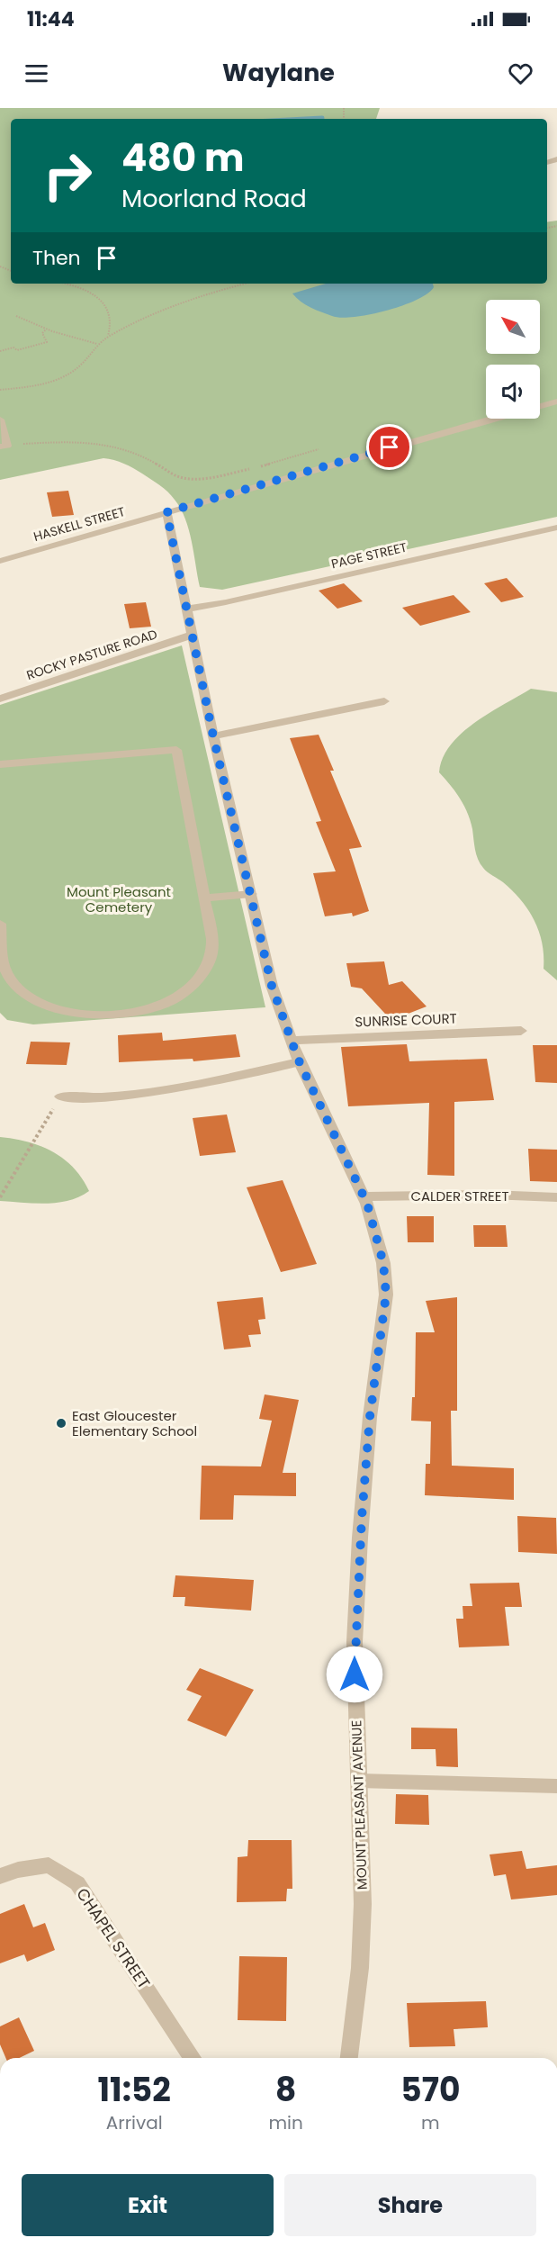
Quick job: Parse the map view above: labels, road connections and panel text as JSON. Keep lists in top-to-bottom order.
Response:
{
  "streets": {
    "street": [
      "HASKELL STREET",
      "PAGE STREET",
      "ROCKY PASTURE ROAD",
      "SUNRISE COURT",
      "CALDER STREET",
      "MOUNT PLEASANT AVENUE",
      "CHAPEL STREET"
    ]
  },
  "crossings": [
    ["HASKELL STREET", "MOUNT PLEASANT AVENUE"],
    ["PAGE STREET", "MOUNT PLEASANT AVENUE"],
    ["ROCKY PASTURE ROAD", "MOUNT PLEASANT AVENUE"],
    ["SUNRISE COURT", "MOUNT PLEASANT AVENUE"],
    ["CALDER STREET", "MOUNT PLEASANT AVENUE"]
  ],
  "parks": ["Mount Pleasant Cemetery"],
  "places": ["East Gloucester Elementary School"],
  "north": "top left",
  "page": {
    "status": "11:44",
    "header": "Waylane",
    "turn": ["480 m", "Moorland Road"],
    "then": "Then",
    "eta": [
      "11:52",
      "Arrival",
      "8",
      "min",
      "570",
      "m"
    ],
    "buttons": ["Exit", "Share"]
  }
}
